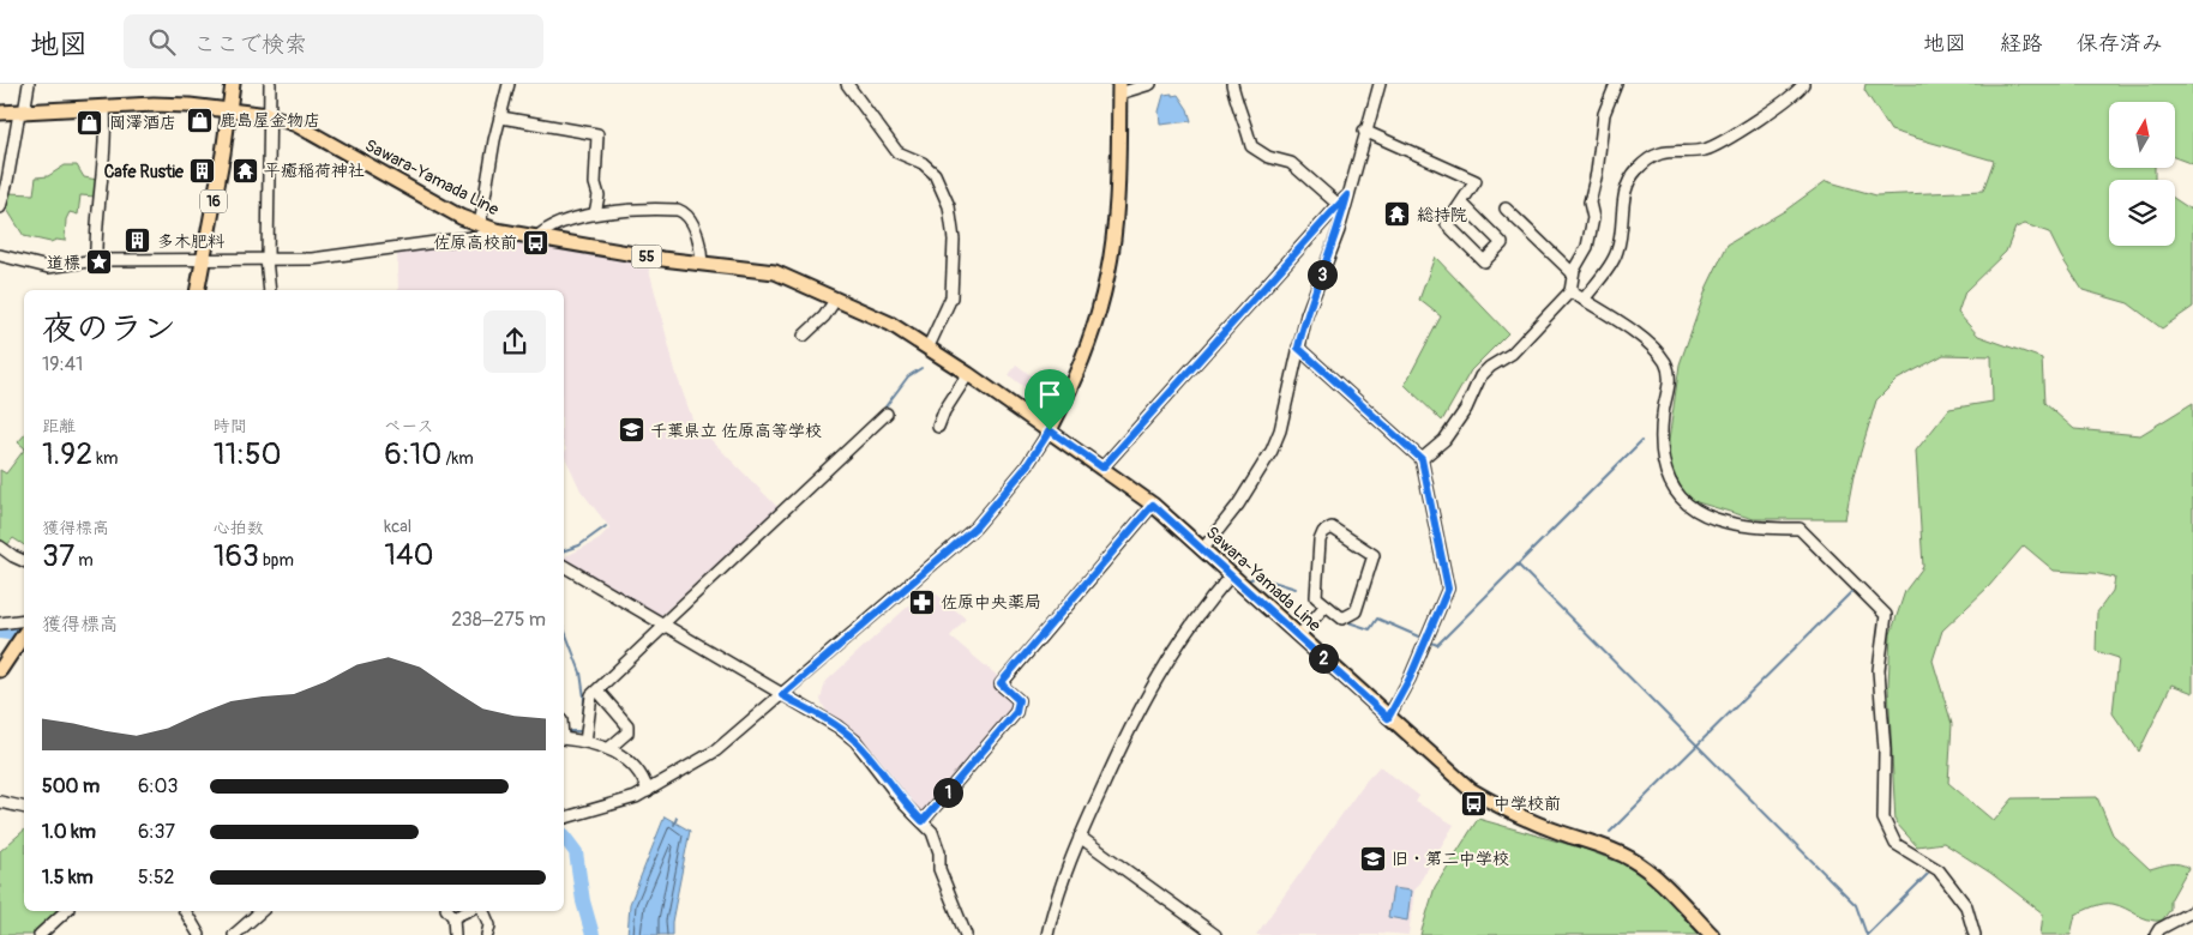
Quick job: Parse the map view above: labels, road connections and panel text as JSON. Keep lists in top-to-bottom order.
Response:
{
  "streets": {
    "main road": ["Sawara-Yamada Line", "16", "55"]
  },
  "crossings": [
    ["Sawara-Yamada Line", "16"],
    ["Sawara-Yamada Line", "55"],
    ["16", "55"]
  ],
  "places": {
    "shop": ["鹿島屋金物店", "岡澤酒店"],
    "temple": ["平癒稲荷神社", "総持院"],
    "building": ["Cafe Rustie", "多木肥料"],
    "bus stop": ["佐原高校前", "中学校前"],
    "place": ["道標"],
    "school or university": ["千葉県立 佐原高等学校", "旧・第二中学校"],
    "pharmacy": ["佐原中央薬局"]
  },
  "north": "top",
  "page": {
    "header": "地図",
    "search": "ここで検索",
    "nav": ["地図", "経路", "保存済み"],
    "pins": ["3", "2", "1"],
    "heading": ["夜のラン", "19:41"],
    "stats": [
      ["距離", "1.92 km"],
      ["時間", "11:50"],
      ["ペース", "6:10 /km"],
      ["獲得標高", "37 m"],
      ["心拍数", "163 bpm"],
      ["kcal", "140"]
    ],
    "chart": ["獲得標高", "238–275 m"],
    "list": [
      {
        "name": "500 m",
        "note": "6:03"
      },
      {
        "name": "1.0 km",
        "note": "6:37"
      },
      {
        "name": "1.5 km",
        "note": "5:52"
      }
    ]
  }
}
